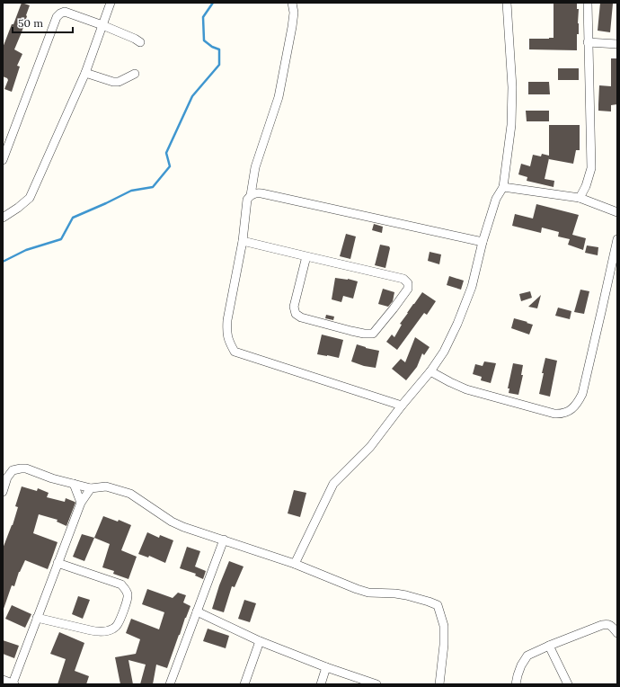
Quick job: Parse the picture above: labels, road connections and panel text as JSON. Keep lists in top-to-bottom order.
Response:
{
  "scale_bar": "50 m"
}
